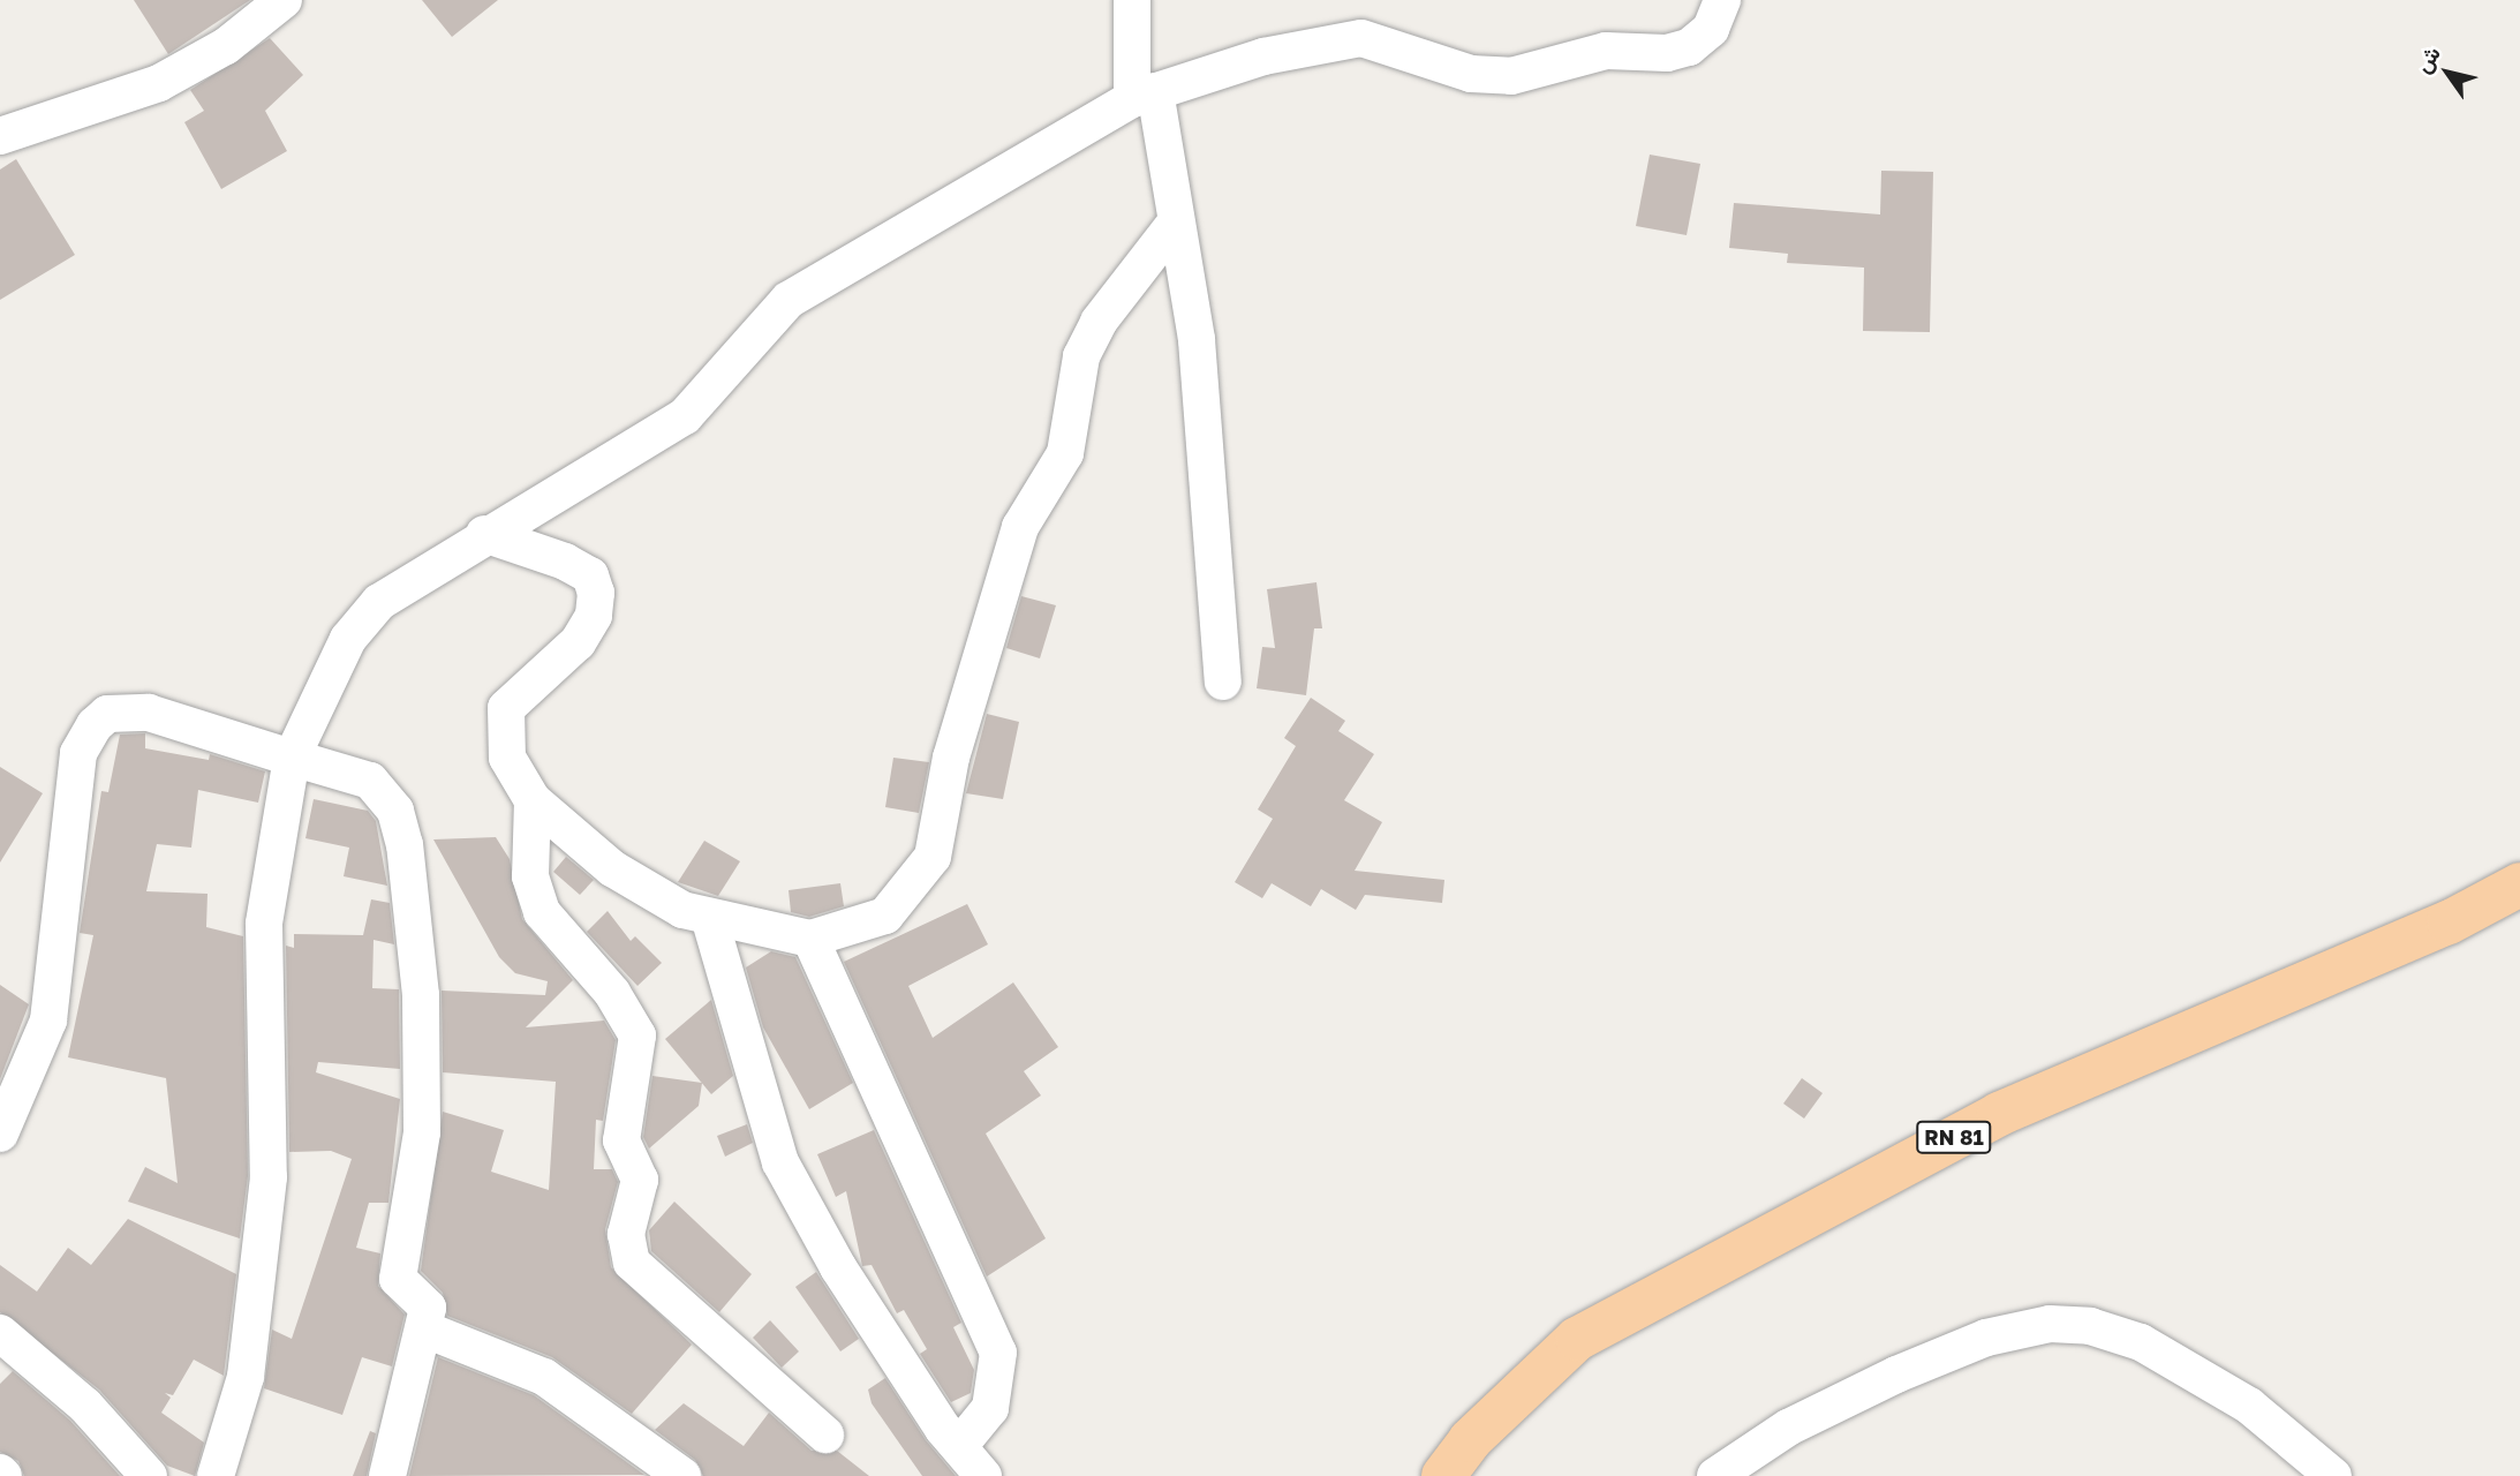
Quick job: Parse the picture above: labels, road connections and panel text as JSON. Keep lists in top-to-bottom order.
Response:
{
  "streets": {
    "main road": ["RN 81"]
  },
  "north": "top left"
}
